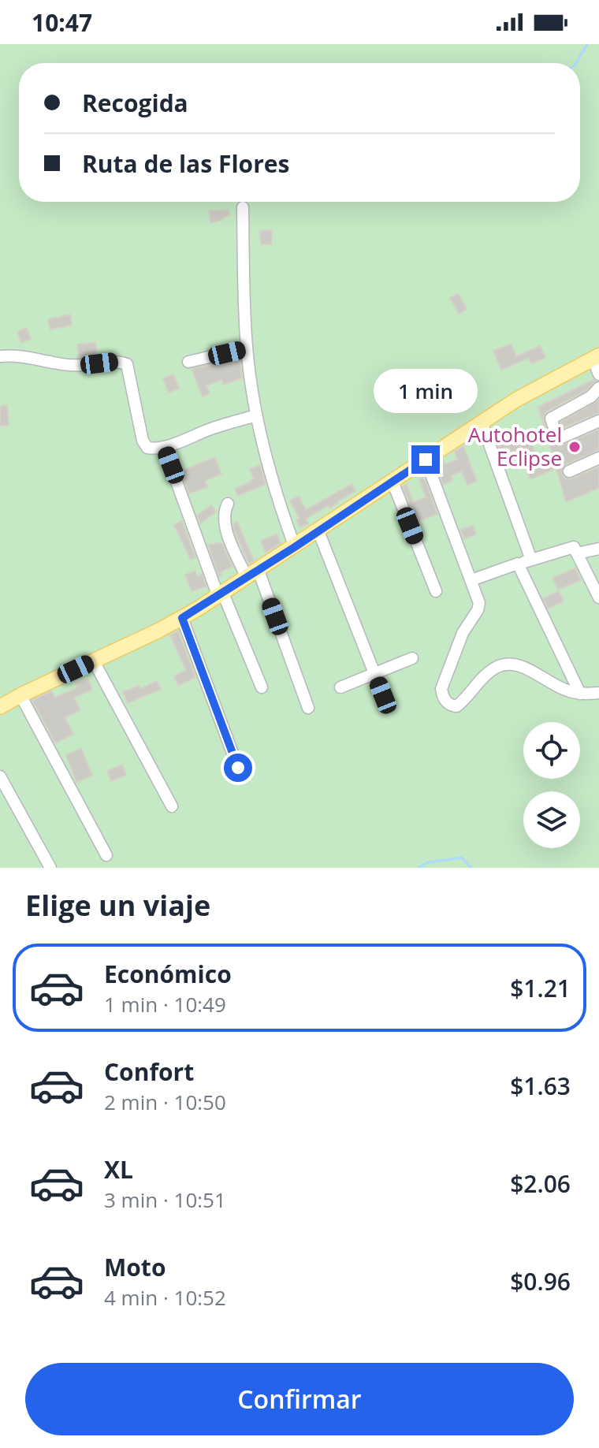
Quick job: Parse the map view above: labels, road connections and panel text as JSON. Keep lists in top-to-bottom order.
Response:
{
  "places": ["Autohotel Eclipse"],
  "page": {
    "status": "10:47",
    "banner": ["Recogida", "Ruta de las Flores"],
    "bubble": "1 min",
    "heading": "Elige un viaje",
    "list": [
      {
        "name": "Económico",
        "note": "1 min · 10:49",
        "value": "$1.21"
      },
      {
        "name": "Confort",
        "note": "2 min · 10:50",
        "value": "$1.63"
      },
      {
        "name": "XL",
        "note": "3 min · 10:51",
        "value": "$2.06"
      },
      {
        "name": "Moto",
        "note": "4 min · 10:52",
        "value": "$0.96"
      }
    ],
    "buttons": "Confirmar"
  }
}
